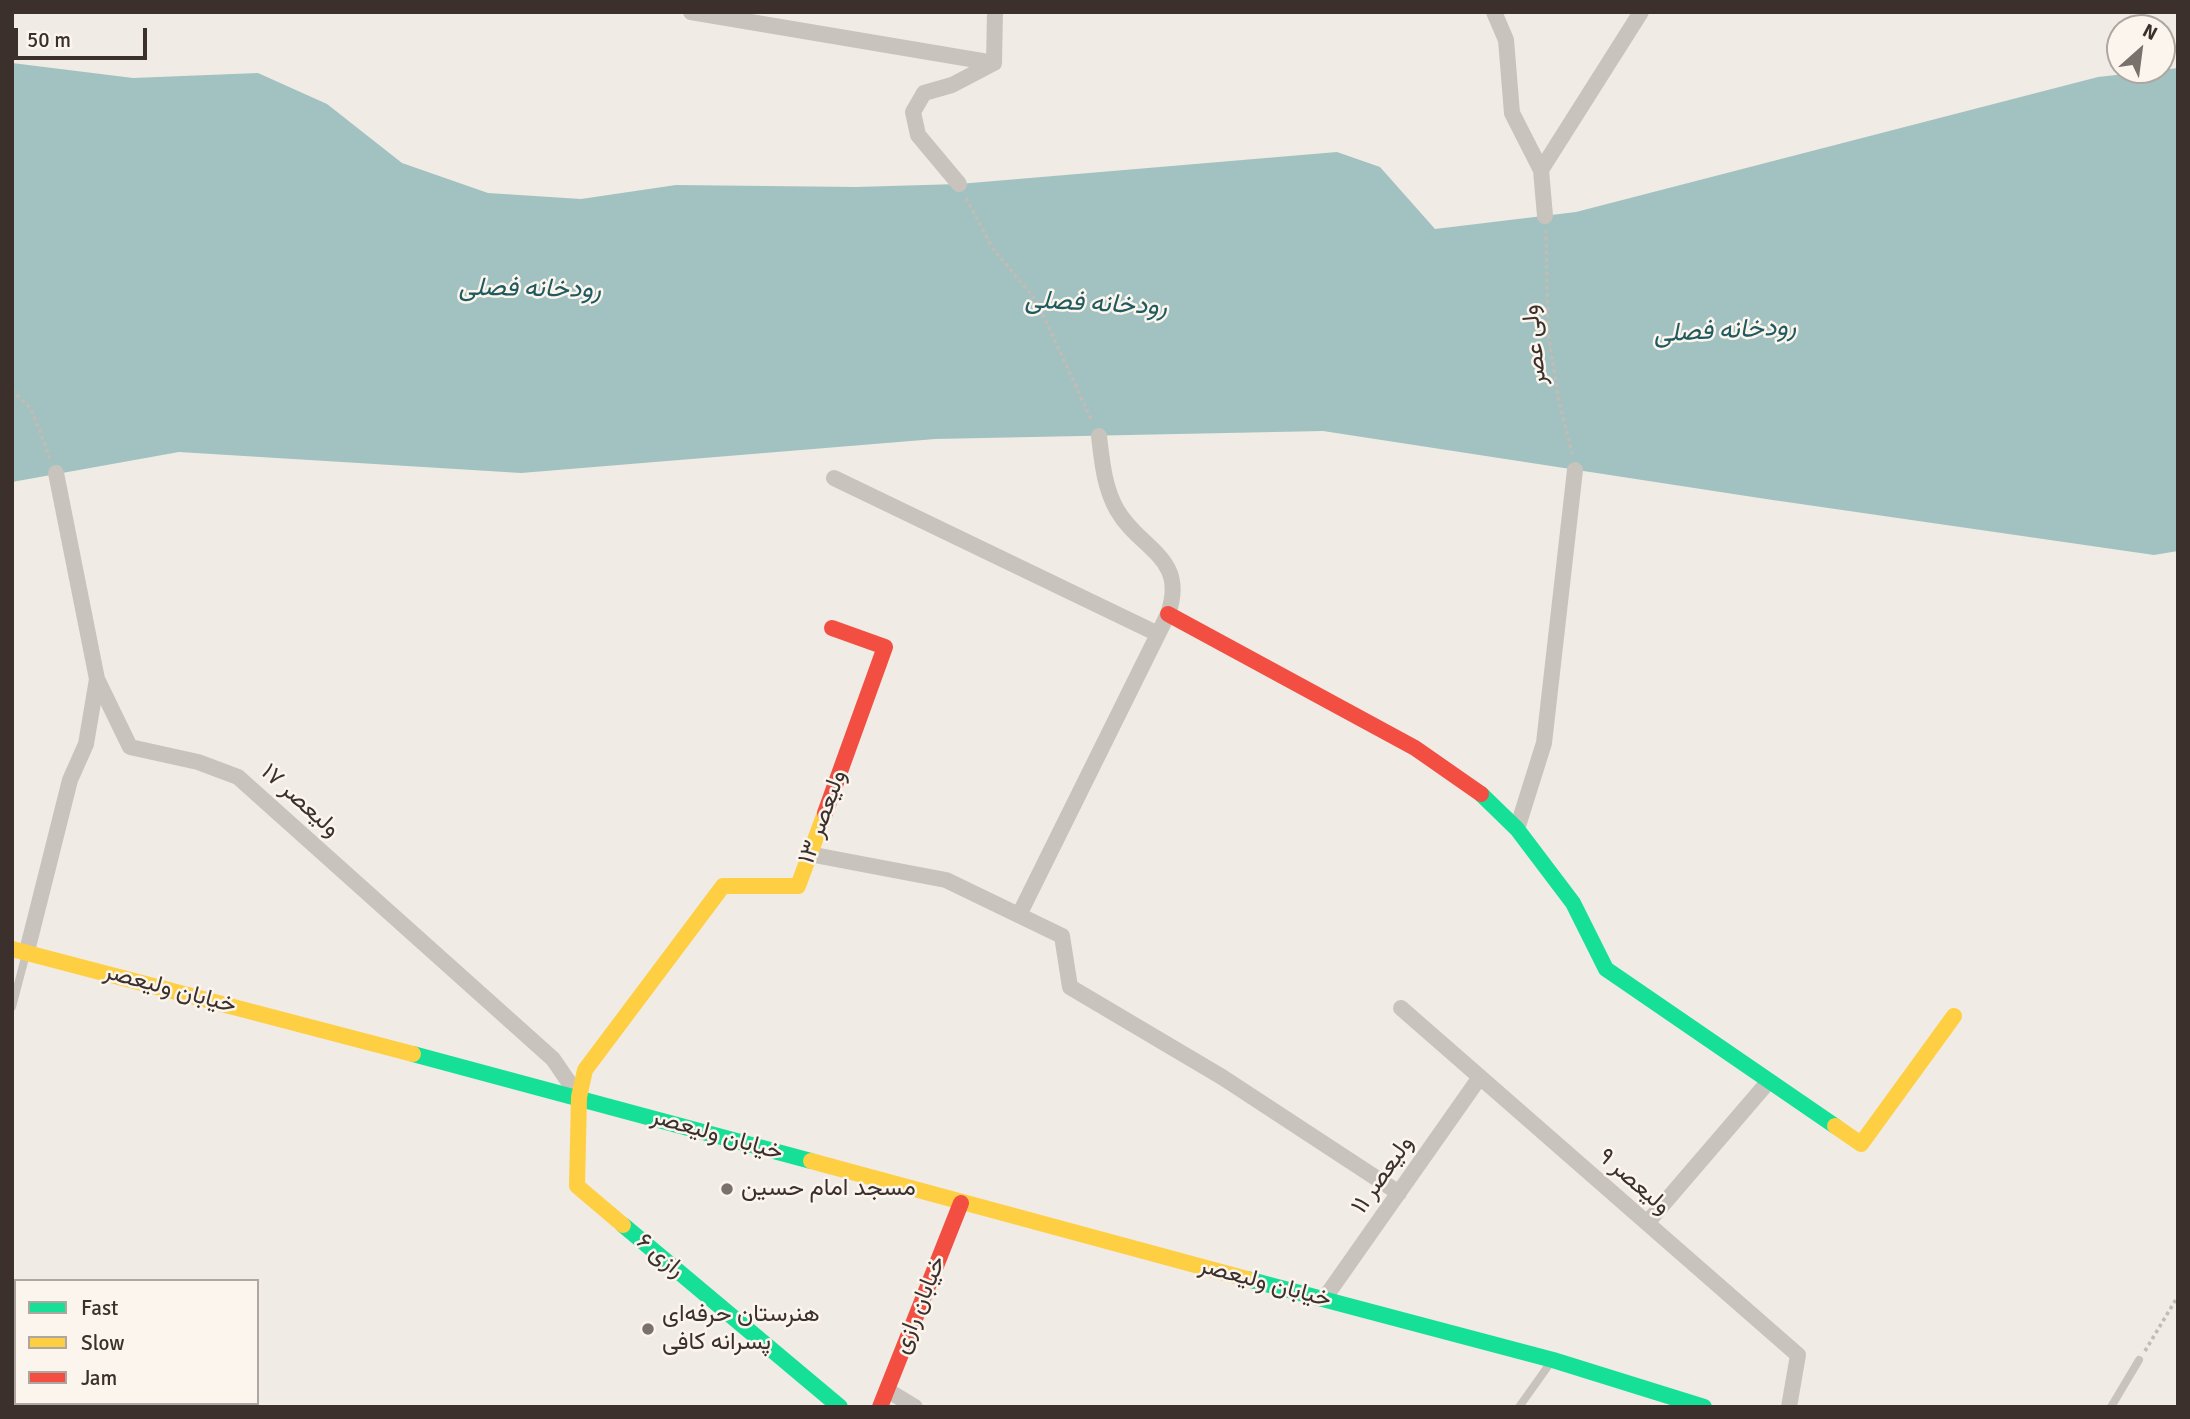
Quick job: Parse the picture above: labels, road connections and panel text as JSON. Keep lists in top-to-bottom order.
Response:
{
  "streets": {
    "street": [
      "ولیعصر ۱۷",
      "ولیعصر ۱۳",
      "خیابان ولیعصر",
      "ولیعصر ۱۱",
      "ولیعصر ۹",
      "رازی ۶",
      "خیابان رازی"
    ],
    "path": ["ولی عصر"]
  },
  "crossings": [
    ["ولیعصر ۱۷", "ولیعصر ۱۳"],
    ["ولیعصر ۱۷", "خیابان ولیعصر"],
    ["ولیعصر ۱۷", "رازی ۶"],
    ["ولیعصر ۱۳", "خیابان ولیعصر"],
    ["ولیعصر ۱۳", "رازی ۶"],
    ["خیابان ولیعصر", "ولیعصر ۱۱"],
    ["خیابان ولیعصر", "رازی ۶"],
    ["خیابان ولیعصر", "خیابان رازی"],
    ["ولیعصر ۱۱", "ولیعصر ۹"]
  ],
  "water": ["رودخانه فصلی"],
  "places": ["مسجد امام حسین", "هنرستان حرفه‌ای پسرانه کافی"],
  "legend": ["Fast", "Slow", "Jam"],
  "scale_bar": "50 m",
  "north": "top right"
}
